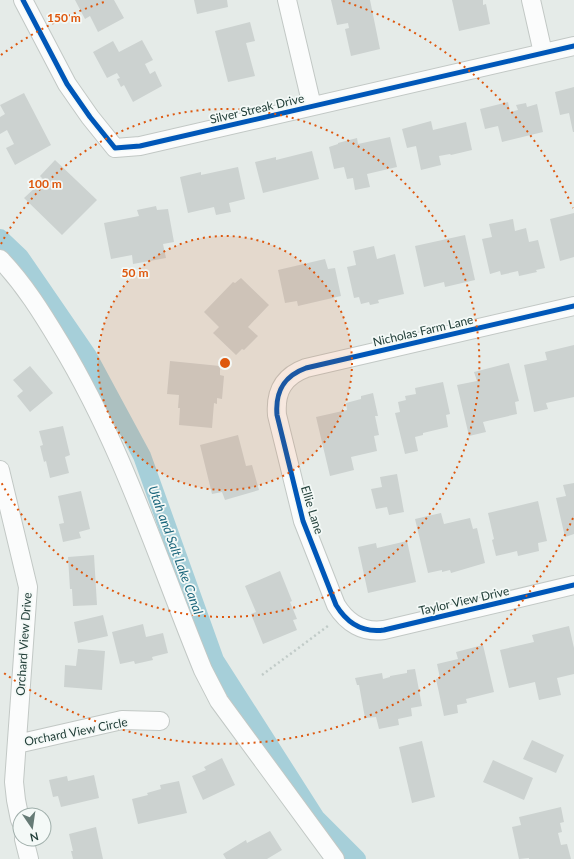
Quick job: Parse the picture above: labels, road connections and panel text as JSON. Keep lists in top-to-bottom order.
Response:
{
  "streets": {
    "street": [
      "Silver Streak Drive",
      "Nicholas Farm Lane",
      "Ellie Lane",
      "Taylor View Drive",
      "Orchard View Drive",
      "Orchard View Circle"
    ]
  },
  "crossings": [
    ["Nicholas Farm Lane", "Ellie Lane"],
    ["Ellie Lane", "Taylor View Drive"],
    ["Orchard View Drive", "Orchard View Circle"]
  ],
  "water": ["Utah and Salt Lake Canal"],
  "north": "bottom",
  "rings": ["150 m", "100 m", "50 m"]
}
